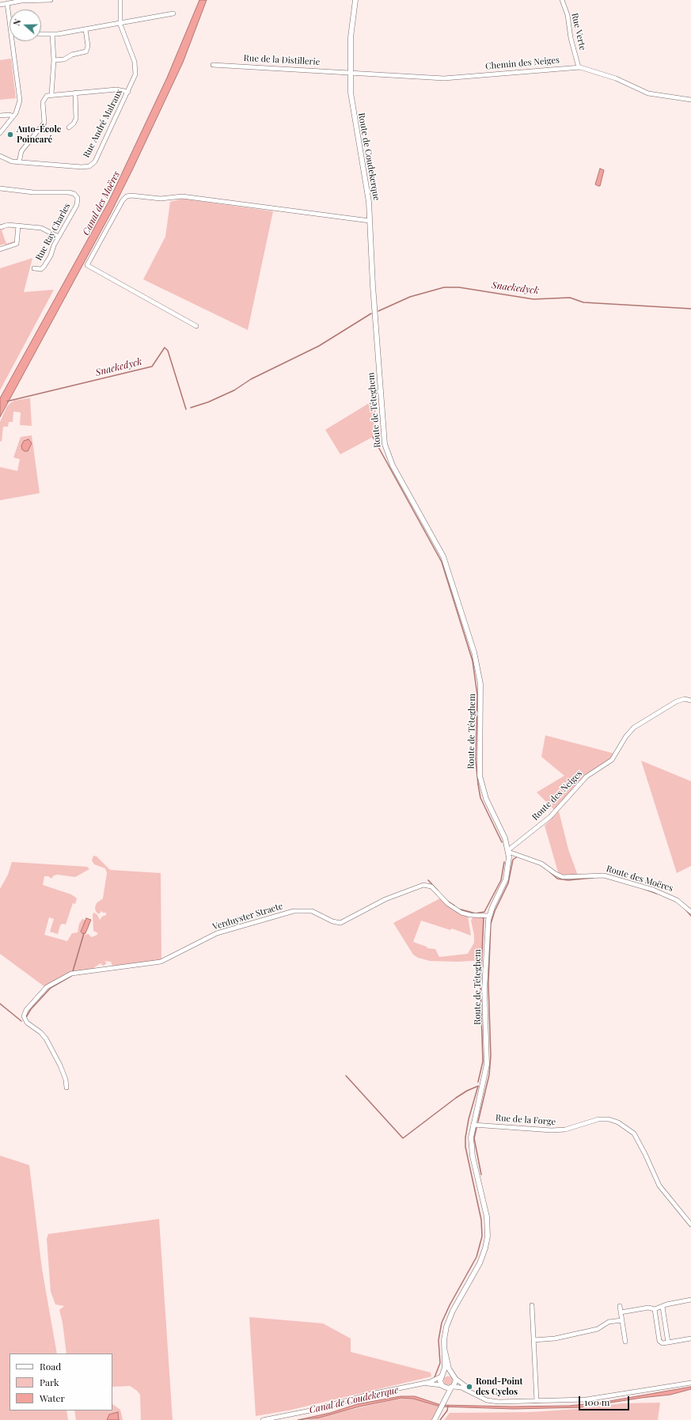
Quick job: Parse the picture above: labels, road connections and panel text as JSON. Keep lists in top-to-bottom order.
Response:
{
  "streets": {
    "main road": ["Route de Coudekerque", "Route de Téteghem"],
    "street": [
      "Rue Verte",
      "Rue de la Distillerie",
      "Chemin des Neiges",
      "Rue André Malraux",
      "Rue Ray Charles",
      "Route des Neiges",
      "Route des Moëres",
      "Verduyster Straete",
      "Rue de la Forge"
    ]
  },
  "crossings": [
    ["Rue Verte", "Chemin des Neiges"],
    ["Rue de la Distillerie", "Chemin des Neiges"],
    ["Rue de la Distillerie", "Route de Coudekerque"],
    ["Chemin des Neiges", "Route de Coudekerque"],
    ["Route de Coudekerque", "Route de Téteghem"],
    ["Route de Téteghem", "Route des Neiges"],
    ["Route de Téteghem", "Route des Moëres"],
    ["Route de Téteghem", "Verduyster Straete"],
    ["Route de Téteghem", "Rue de la Forge"],
    ["Route des Neiges", "Route des Moëres"]
  ],
  "water": ["Canal des Moëres", "Snaekedyck", "Canal de Coudekerque"],
  "places": ["Auto-École Poincaré", "Rond-Point des Cyclos"],
  "legend": ["Road", "Park", "Water"],
  "scale_bar": "100 m",
  "north": "left"
}
